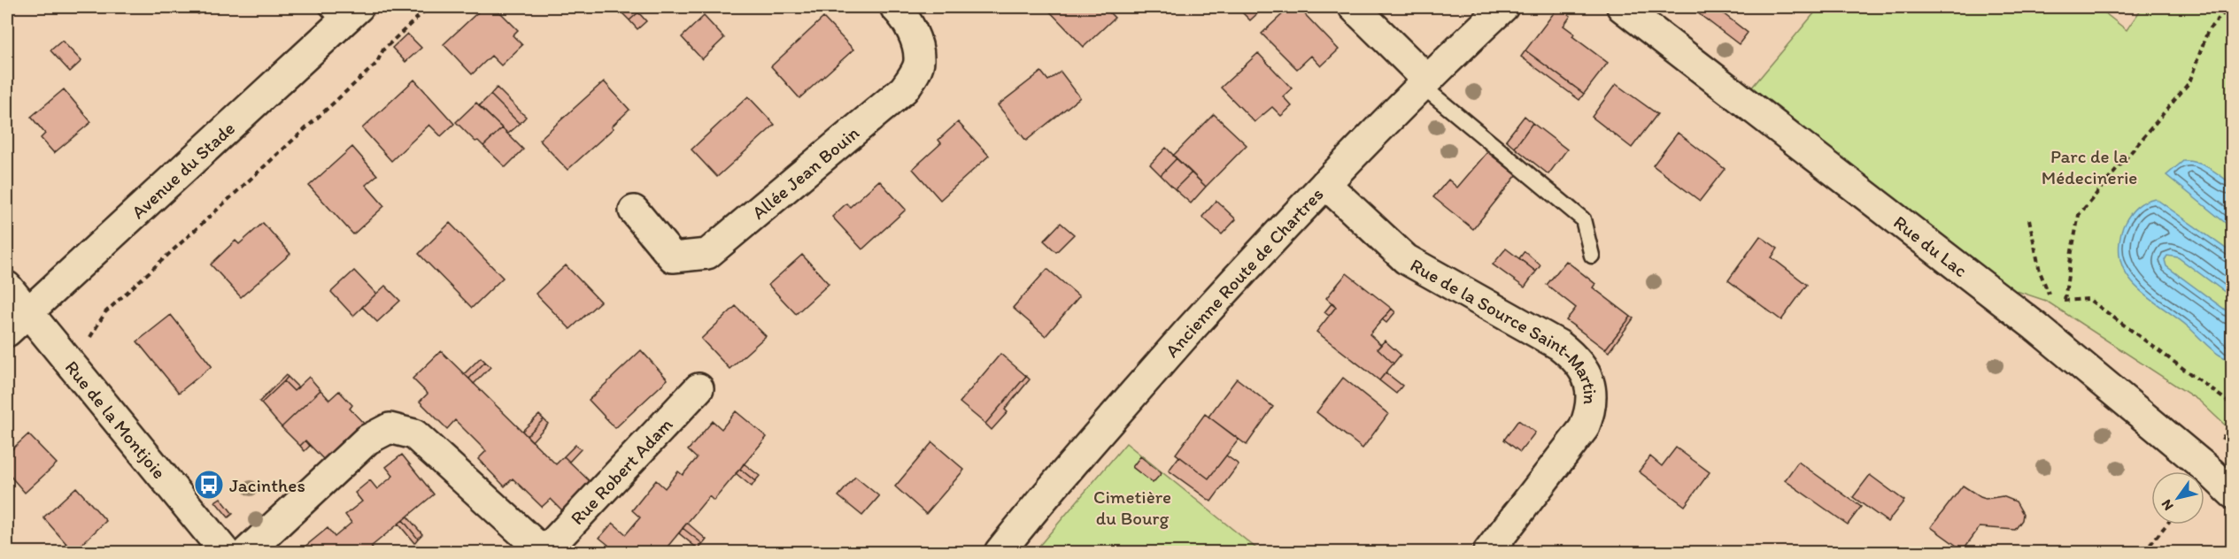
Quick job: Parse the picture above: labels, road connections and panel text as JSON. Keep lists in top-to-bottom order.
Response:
{
  "streets": {
    "street": [
      "Avenue du Stade",
      "Allée Jean Bouin",
      "Rue du Lac",
      "Ancienne Route de Chartres",
      "Rue de la Source Saint-Martin",
      "Rue de la Montjoie",
      "Rue Robert Adam"
    ]
  },
  "crossings": [
    ["Avenue du Stade", "Rue de la Montjoie"],
    ["Ancienne Route de Chartres", "Rue de la Source Saint-Martin"]
  ],
  "parks": ["Parc de la Médecinerie", "Cimetière du Bourg"],
  "places": {
    "bus stop": ["Jacinthes"]
  },
  "north": "bottom left"
}
